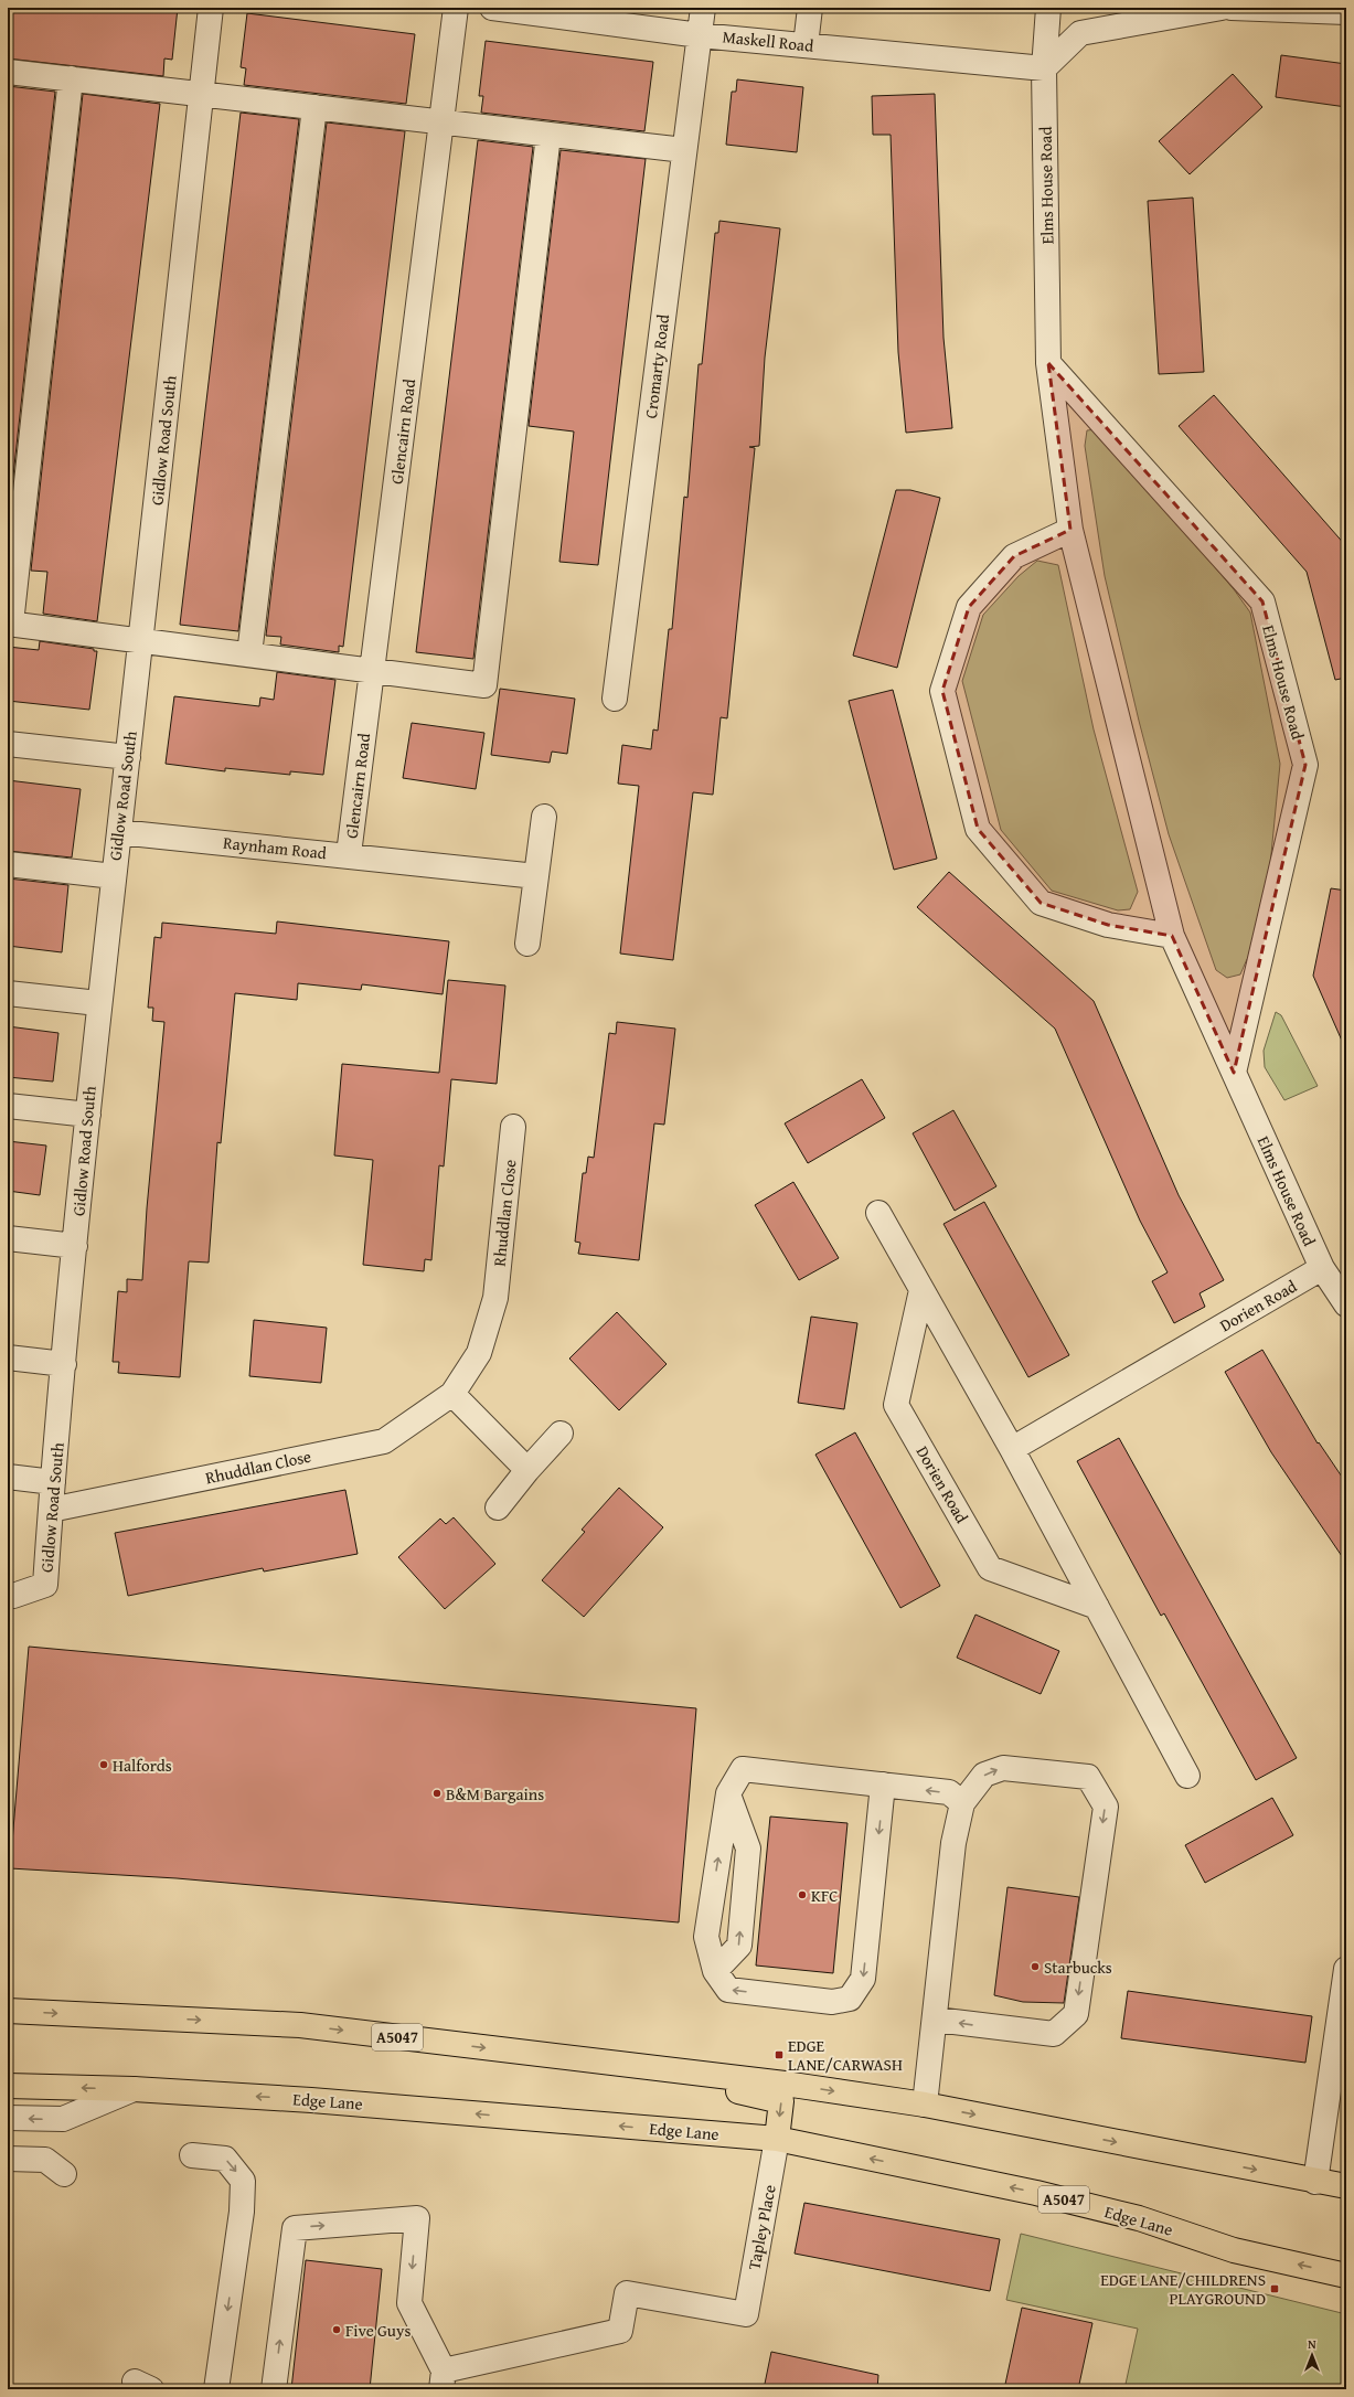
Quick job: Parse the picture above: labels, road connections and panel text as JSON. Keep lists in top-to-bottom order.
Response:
{
  "streets": {
    "highway": ["A5047", "Edge Lane"],
    "street": [
      "Maskell Road",
      "Elms House Road",
      "Cromarty Road",
      "Glencairn Road",
      "Gidlow Road South",
      "Raynham Road",
      "Rhuddlan Close",
      "Dorien Road",
      "Tapley Place"
    ]
  },
  "crossings": [
    ["Maskell Road", "Elms House Road"],
    ["Maskell Road", "Cromarty Road"],
    ["Elms House Road", "Dorien Road"],
    ["Glencairn Road", "Raynham Road"],
    ["Gidlow Road South", "Raynham Road"],
    ["Gidlow Road South", "Rhuddlan Close"],
    ["Edge Lane", "Tapley Place"]
  ],
  "places": {
    "other": [
      "Halfords",
      "B&M Bargains",
      "KFC",
      "Starbucks",
      "Five Guys"
    ],
    "transit": ["EDGE LANE/CARWASH", "EDGE LANE/CHILDRENS PLAYGROUND"]
  },
  "north": "top"
}
